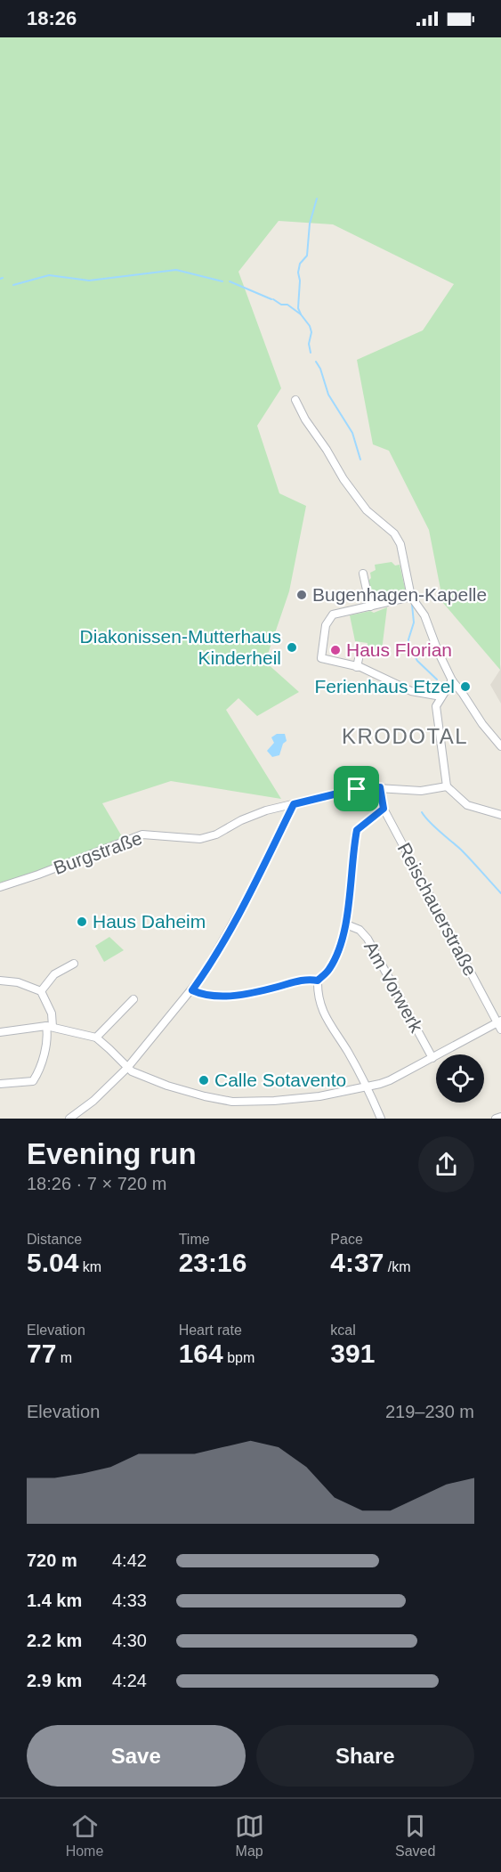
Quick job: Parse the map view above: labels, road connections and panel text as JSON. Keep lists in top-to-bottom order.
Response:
{
  "streets": {
    "street": ["Burgstraße", "Reischauerstraße", "Am Vorwerk"]
  },
  "crossings": [
    ["Burgstraße", "Reischauerstraße"]
  ],
  "districts": ["KRODOTAL"],
  "places": [
    "Bugenhagen-Kapelle",
    "Diakonissen-Mutterhaus Kinderheil",
    "Haus Florian",
    "Ferienhaus Etzel",
    "Haus Daheim",
    "Calle Sotavento"
  ],
  "page": {
    "status": "18:26",
    "heading": ["Evening run", "18:26 · 7 × 720 m"],
    "stats": [
      ["Distance", "5.04 km"],
      ["Time", "23:16"],
      ["Pace", "4:37 /km"],
      ["Elevation", "77 m"],
      ["Heart rate", "164 bpm"],
      ["kcal", "391"]
    ],
    "chart": ["Elevation", "219–230 m"],
    "list": [
      {
        "name": "720 m",
        "note": "4:42"
      },
      {
        "name": "1.4 km",
        "note": "4:33"
      },
      {
        "name": "2.2 km",
        "note": "4:30"
      },
      {
        "name": "2.9 km",
        "note": "4:24"
      }
    ],
    "buttons": ["Save", "Share"],
    "tabs": ["Home", "Map", "Saved"]
  }
}
